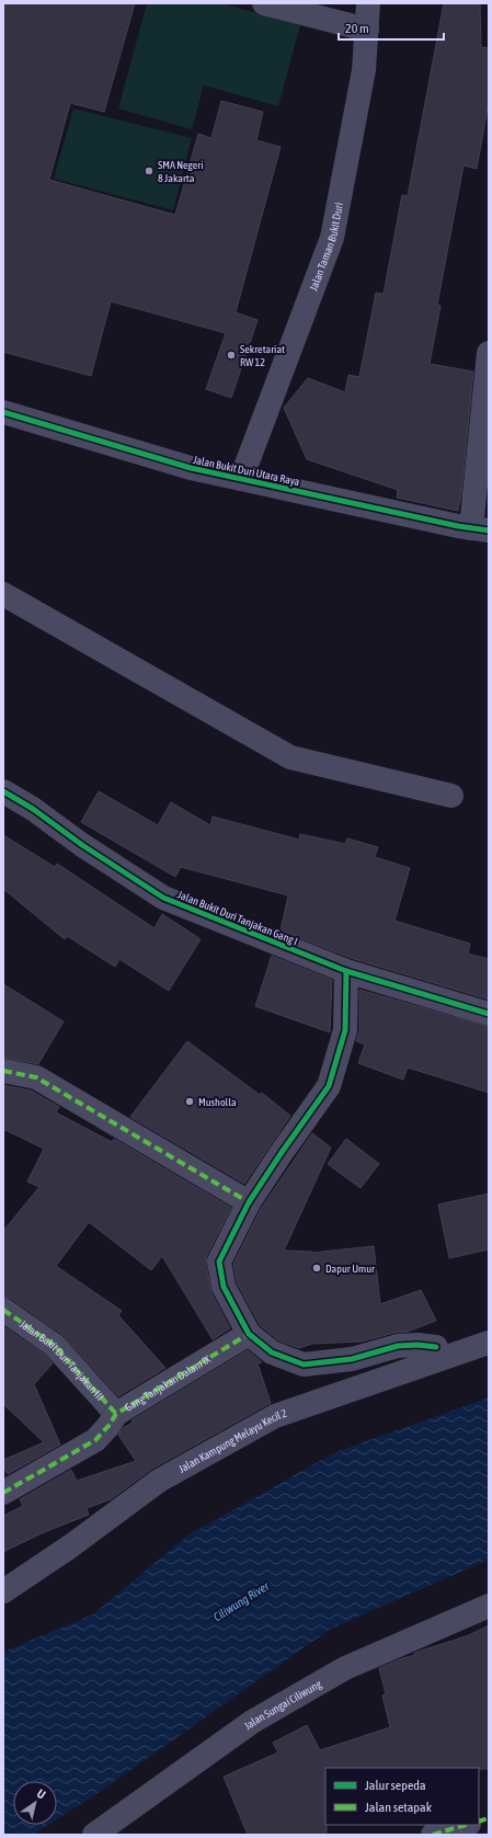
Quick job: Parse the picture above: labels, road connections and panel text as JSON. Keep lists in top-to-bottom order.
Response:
{
  "streets": {
    "street": [
      "Jalan Taman Bukit Duri",
      "Jalan Bukit Duri Utara Raya",
      "Jalan Bukit Duri Tanjakan Gang I",
      "Jalan Bukit Duri Tanjakan III",
      "Gang Tanjakan Dalam IX",
      "Jalan Kampung Melayu Kecil 2",
      "Jalan Sungai Ciliwung"
    ]
  },
  "crossings": [
    ["Jalan Taman Bukit Duri", "Jalan Bukit Duri Utara Raya"],
    ["Jalan Bukit Duri Tanjakan III", "Gang Tanjakan Dalam IX"]
  ],
  "water": ["Ciliwung River"],
  "places": [
    "SMA Negeri 8 Jakarta",
    "Sekretariat RW 12",
    "Musholla",
    "Dapur Umur"
  ],
  "legend": ["Jalur sepeda", "Jalan setapak"],
  "scale_bar": "20 m",
  "north": "top right"
}
